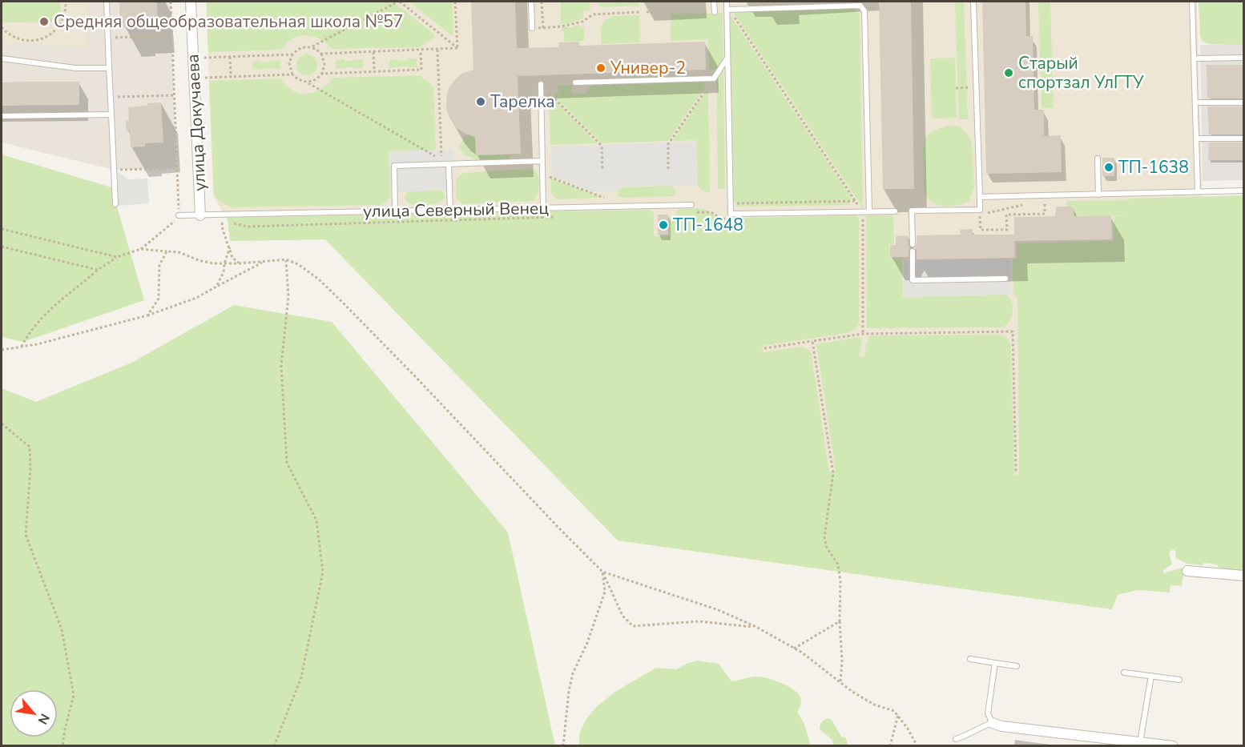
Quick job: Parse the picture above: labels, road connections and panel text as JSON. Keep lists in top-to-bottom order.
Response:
{
  "streets": {
    "street": ["улица Докучаева"],
    "lane": ["улица Северный Венец"]
  },
  "crossings": [
    ["улица Докучаева", "улица Северный Венец"]
  ],
  "places": [
    "Средняя общеобразовательная школа №57",
    "Универ-2",
    "Старый спортзал УлГТУ",
    "Тарелка",
    "ТП-1638",
    "ТП-1648"
  ],
  "north": "bottom right"
}
